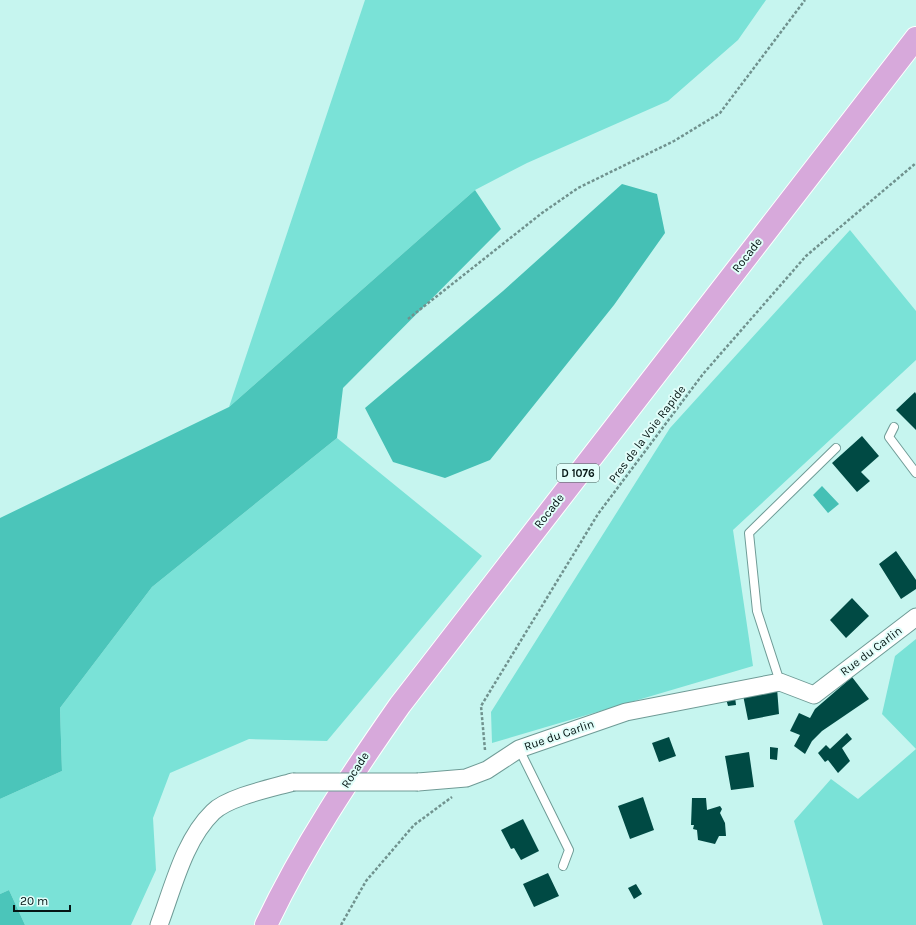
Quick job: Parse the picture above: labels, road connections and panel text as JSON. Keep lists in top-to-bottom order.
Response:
{
  "streets": {
    "main road": ["Rocade", "D 1076"],
    "street": ["Rue du Carlin"],
    "path": ["Pres de la Voie Rapide"]
  },
  "crossings": [
    ["Pres de la Voie Rapide", "Rue du Carlin"]
  ],
  "scale_bar": "20 m"
}
